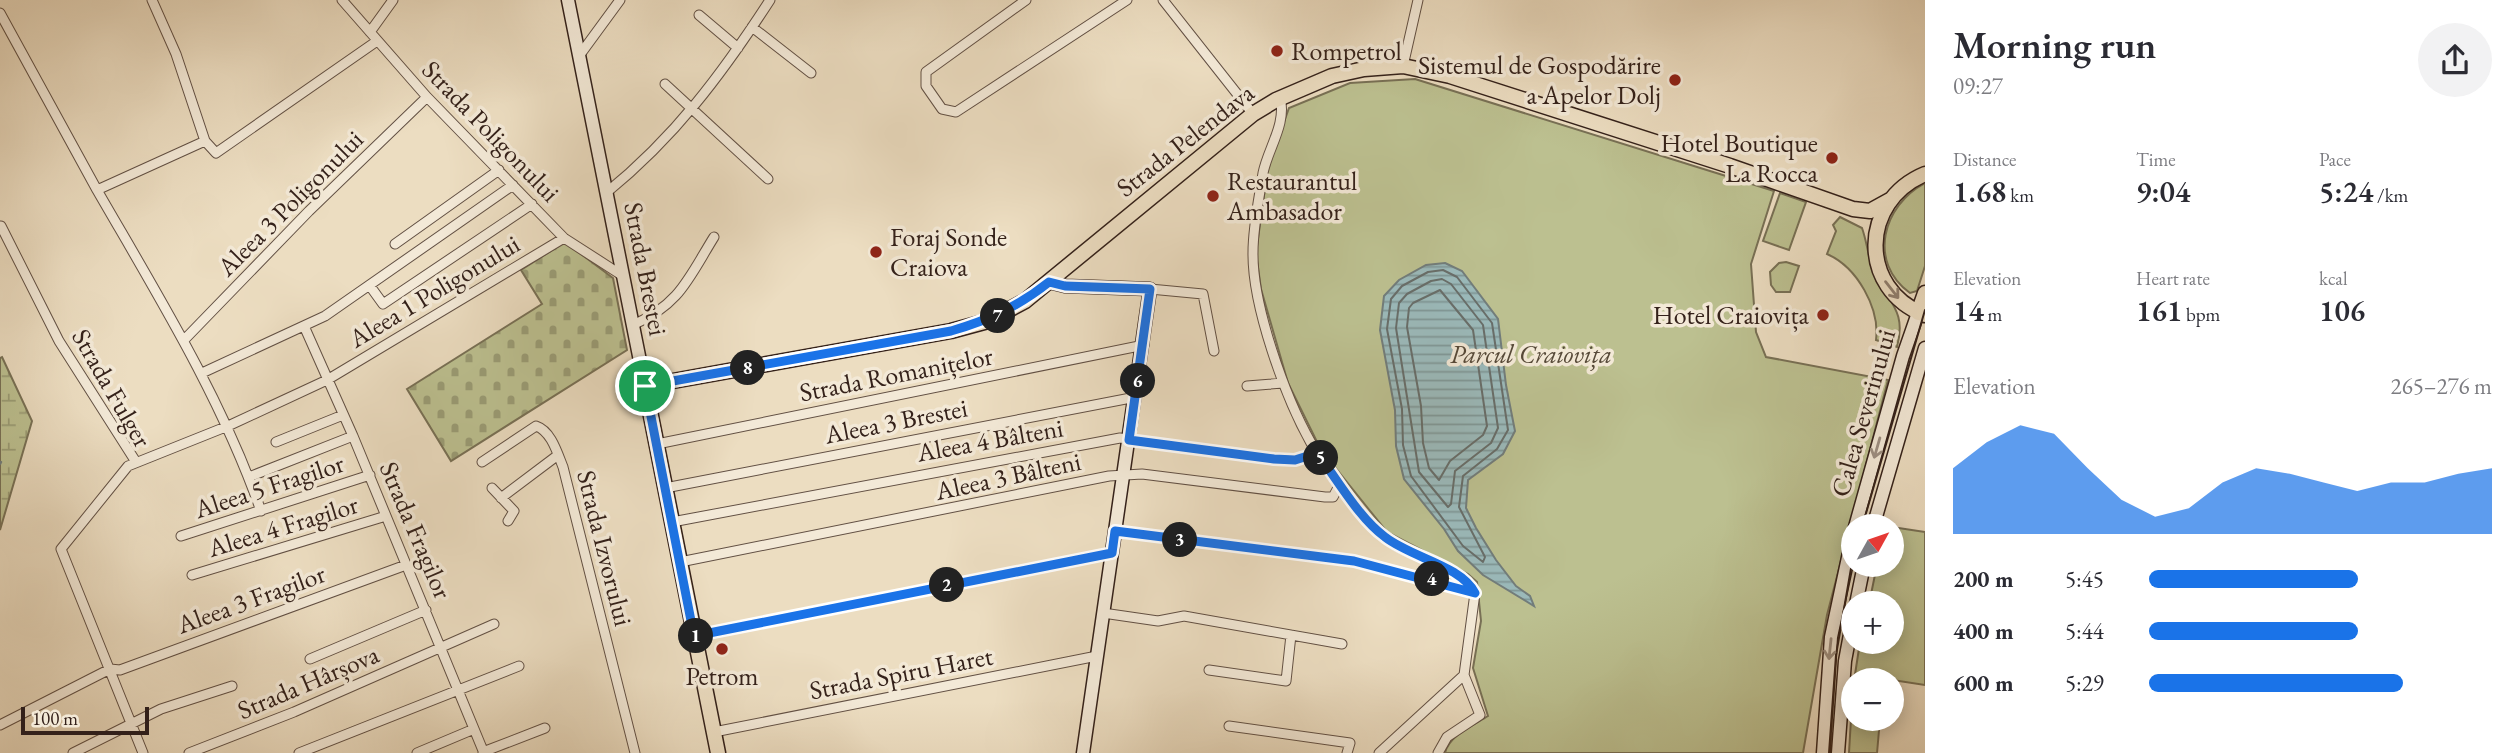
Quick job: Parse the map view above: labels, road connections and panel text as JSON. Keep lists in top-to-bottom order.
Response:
{
  "streets": {
    "main road": ["Strada Pelendava", "Strada Brestei", "Calea Severinului"],
    "street": [
      "Strada Poligonului",
      "Aleea 3 Poligonului",
      "Aleea 1 Poligonului",
      "Strada Romanițelor",
      "Strada Fulger",
      "Aleea 3 Brestei",
      "Aleea 4 Bâlteni",
      "Aleea 3 Bâlteni",
      "Aleea 5 Fragilor",
      "Aleea 4 Fragilor",
      "Strada Fragilor",
      "Strada Izvorului",
      "Aleea 3 Fragilor",
      "Strada Spiru Haret",
      "Strada Hârșova"
    ]
  },
  "crossings": [
    ["Strada Poligonului", "Aleea 3 Poligonului"],
    ["Strada Poligonului", "Strada Brestei"],
    ["Strada Poligonului", "Aleea 1 Poligonului"],
    ["Strada Pelendava", "Strada Brestei"],
    ["Strada Brestei", "Strada Romanițelor"],
    ["Strada Brestei", "Aleea 3 Brestei"],
    ["Strada Brestei", "Aleea 4 Bâlteni"],
    ["Strada Brestei", "Aleea 3 Bâlteni"],
    ["Strada Brestei", "Strada Spiru Haret"],
    ["Aleea 1 Poligonului", "Strada Fulger"],
    ["Aleea 1 Poligonului", "Strada Fragilor"],
    ["Strada Fulger", "Aleea 3 Fragilor"],
    ["Aleea 5 Fragilor", "Strada Fragilor"],
    ["Aleea 4 Fragilor", "Strada Fragilor"],
    ["Strada Fragilor", "Aleea 3 Fragilor"],
    ["Strada Fragilor", "Strada Hârșova"]
  ],
  "parks": ["Parcul Craiovița"],
  "places": [
    "Rompetrol",
    "Sistemul de Gospodărire a Apelor Dolj",
    "Hotel Boutique La Rocca",
    "Restaurantul Ambasador",
    "Foraj Sonde Craiova",
    "Hotel Craiovița",
    "Petrom"
  ],
  "scale_bar": "100 m",
  "north": "top right",
  "page": {
    "heading": ["Morning run", "09:27"],
    "stats": [
      ["Distance", "1.68 km"],
      ["Time", "9:04"],
      ["Pace", "5:24 /km"],
      ["Elevation", "14 m"],
      ["Heart rate", "161 bpm"],
      ["kcal", "106"]
    ],
    "pins": [
      "7",
      "8",
      "6",
      "5",
      "3",
      "4",
      "2",
      "1"
    ],
    "chart": ["Elevation", "265–276 m"],
    "map_buttons": ["+", "−"],
    "list": [
      {
        "name": "200 m",
        "note": "5:45"
      },
      {
        "name": "400 m",
        "note": "5:44"
      },
      {
        "name": "600 m",
        "note": "5:29"
      }
    ],
    "scale": "100 m"
  }
}
